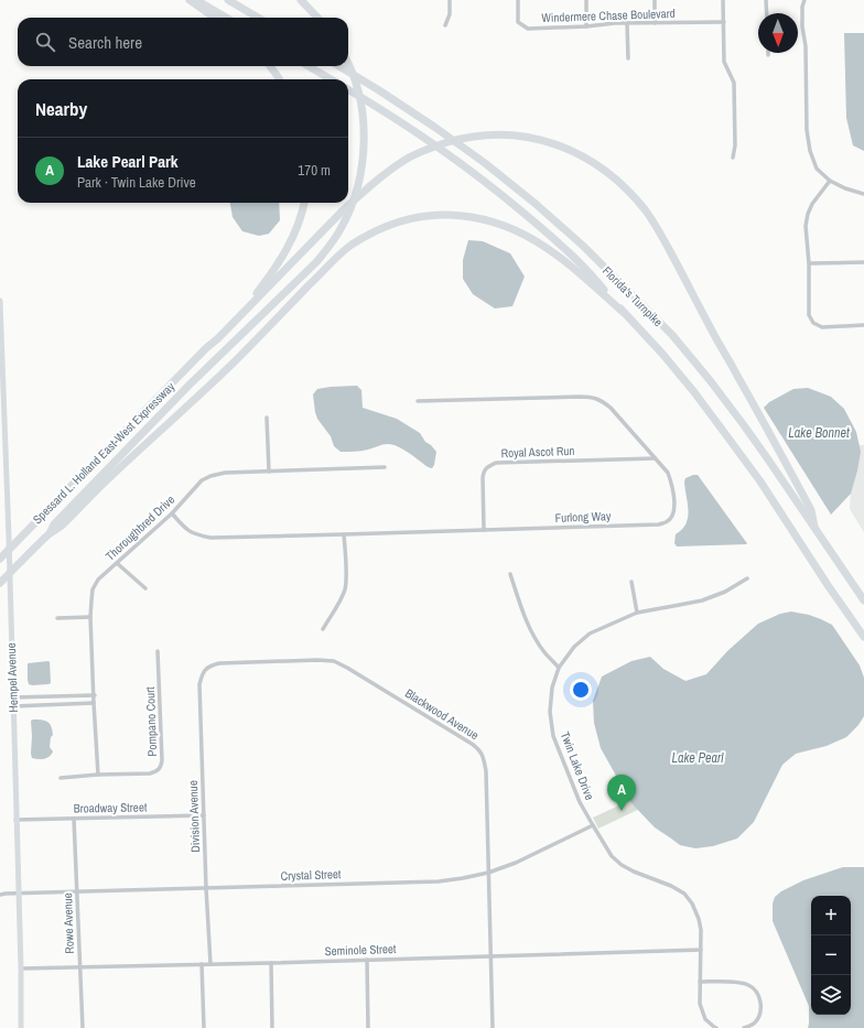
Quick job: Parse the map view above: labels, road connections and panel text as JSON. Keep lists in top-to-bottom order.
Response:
{
  "streets": {
    "highway": ["Florida's Turnpike", "Spessard L. Holland East-West Expressway"],
    "street": [
      "Windermere Chase Boulevard",
      "Royal Ascot Run",
      "Furlong Way",
      "Thoroughbred Drive",
      "Hempel Avenue",
      "Blackwood Avenue",
      "Pompano Court",
      "Twin Lake Drive",
      "Broadway Street",
      "Division Avenue",
      "Crystal Street",
      "Rowe Avenue",
      "Seminole Street"
    ]
  },
  "crossings": [
    ["Royal Ascot Run", "Furlong Way"],
    ["Furlong Way", "Thoroughbred Drive"],
    ["Thoroughbred Drive", "Pompano Court"],
    ["Hempel Avenue", "Broadway Street"],
    ["Hempel Avenue", "Crystal Street"],
    ["Hempel Avenue", "Seminole Street"],
    ["Blackwood Avenue", "Division Avenue"],
    ["Blackwood Avenue", "Crystal Street"],
    ["Blackwood Avenue", "Seminole Street"],
    ["Twin Lake Drive", "Crystal Street"],
    ["Twin Lake Drive", "Seminole Street"],
    ["Broadway Street", "Division Avenue"],
    ["Broadway Street", "Rowe Avenue"],
    ["Division Avenue", "Crystal Street"],
    ["Division Avenue", "Seminole Street"],
    ["Crystal Street", "Rowe Avenue"],
    ["Rowe Avenue", "Seminole Street"]
  ],
  "water": ["Lake Bonnet", "Lake Pearl"],
  "north": "bottom",
  "page": {
    "search": "Search here",
    "heading": "Nearby",
    "list": [
      {
        "mark": "A",
        "name": "Lake Pearl Park",
        "note": "Park · Twin Lake Drive",
        "value": "170 m"
      }
    ],
    "pins": "A",
    "map_buttons": ["+", "−"]
  }
}
